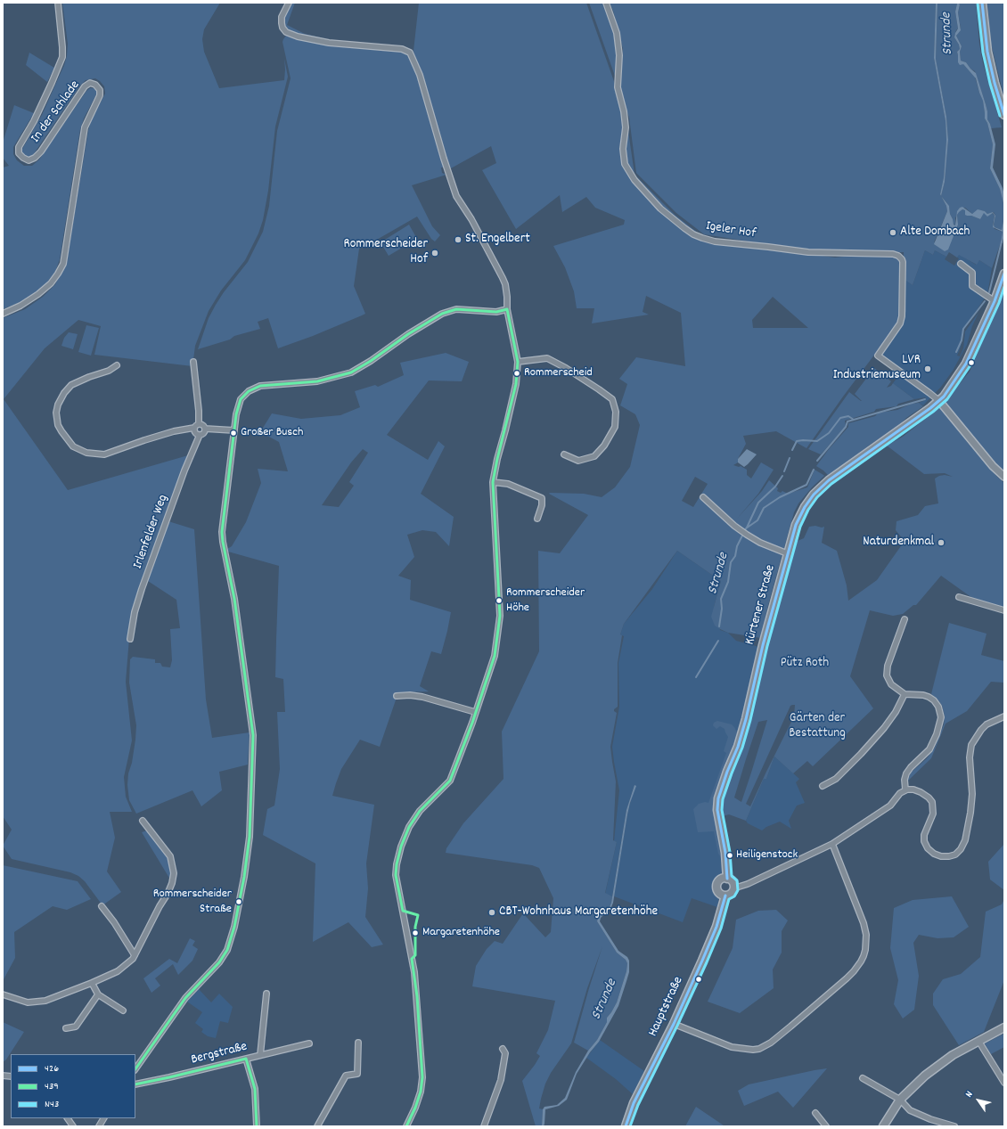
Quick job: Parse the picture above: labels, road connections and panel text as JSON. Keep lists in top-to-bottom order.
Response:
{
  "streets": {
    "main road": ["Kürtener Straße", "Hauptstraße"],
    "street": [
      "In der Schlade",
      "Igeler Hof",
      "Irlenfelder Weg",
      "Bergstraße"
    ]
  },
  "crossings": [
    ["Igeler Hof", "Kürtener Straße"],
    ["Kürtener Straße", "Hauptstraße"]
  ],
  "water": ["Strunde"],
  "parks": ["Pütz Roth", "Gärten der Bestattung"],
  "places": [
    "Alte Dombach",
    "St. Engelbert",
    "Rommerscheider Hof",
    "LVR Industriemuseum",
    "Rommerscheid",
    "Großer Busch",
    "Naturdenkmal",
    "Rommerscheider Höhe",
    "Heiligenstock",
    "Rommerscheider Straße",
    "CBT-Wohnhaus Margaretenhöhe",
    "Margaretenhöhe"
  ],
  "lines": ["transit line 426", "transit line N43", "transit line 439"],
  "legend": ["426", "439", "N43"],
  "north": "top left"
}
